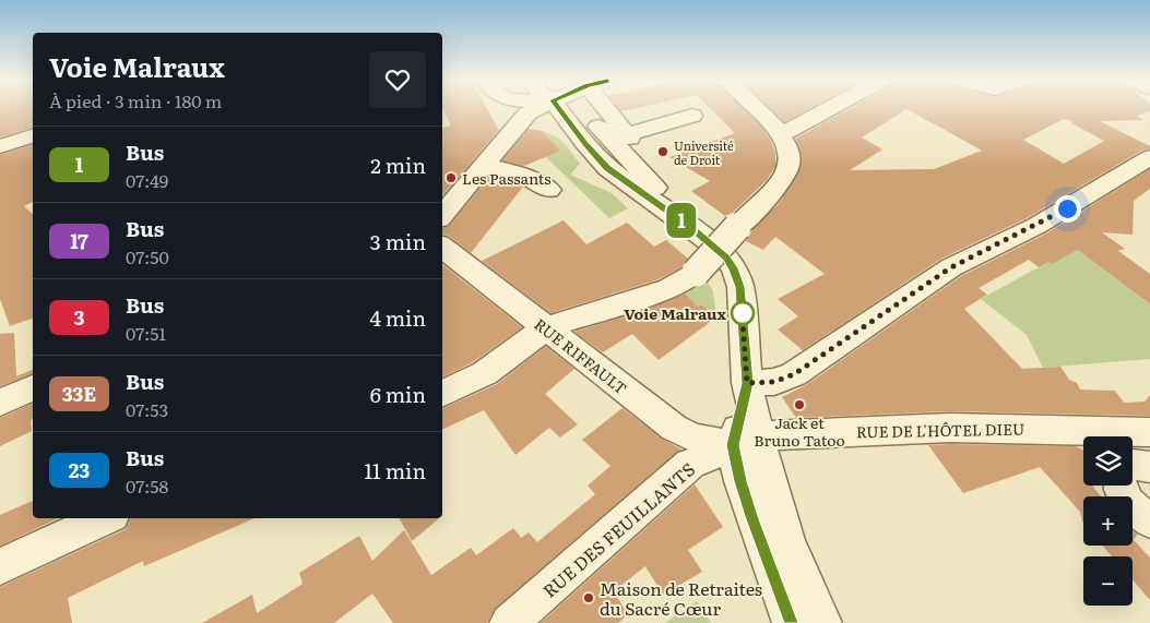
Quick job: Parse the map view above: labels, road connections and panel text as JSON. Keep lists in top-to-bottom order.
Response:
{
  "streets": {
    "street": ["RUE RIFFAULT", "RUE DE L'HÔTEL DIEU", "RUE DES FEUILLANTS"]
  },
  "crossings": [
    ["RUE RIFFAULT", "RUE DE L'HÔTEL DIEU"],
    ["RUE RIFFAULT", "RUE DES FEUILLANTS"],
    ["RUE DE L'HÔTEL DIEU", "RUE DES FEUILLANTS"]
  ],
  "places": [
    "Université de Droit",
    "Les Passants",
    "Voie Malraux",
    "Jack et Bruno Tatoo",
    "Maison de Retraites du Sacré Cœur"
  ],
  "lines": ["bus line 1"],
  "page": {
    "on_map": "1",
    "heading": ["Voie Malraux", "À pied · 3 min · 180 m"],
    "list": [
      {
        "mark": "1",
        "name": "Bus",
        "note": "07:49",
        "value": "2 min"
      },
      {
        "mark": "17",
        "name": "Bus",
        "note": "07:50",
        "value": "3 min"
      },
      {
        "mark": "3",
        "name": "Bus",
        "note": "07:51",
        "value": "4 min"
      },
      {
        "mark": "33E",
        "name": "Bus",
        "note": "07:53",
        "value": "6 min"
      },
      {
        "mark": "23",
        "name": "Bus",
        "note": "07:58",
        "value": "11 min"
      }
    ],
    "map_buttons": ["+", "−"]
  }
}
